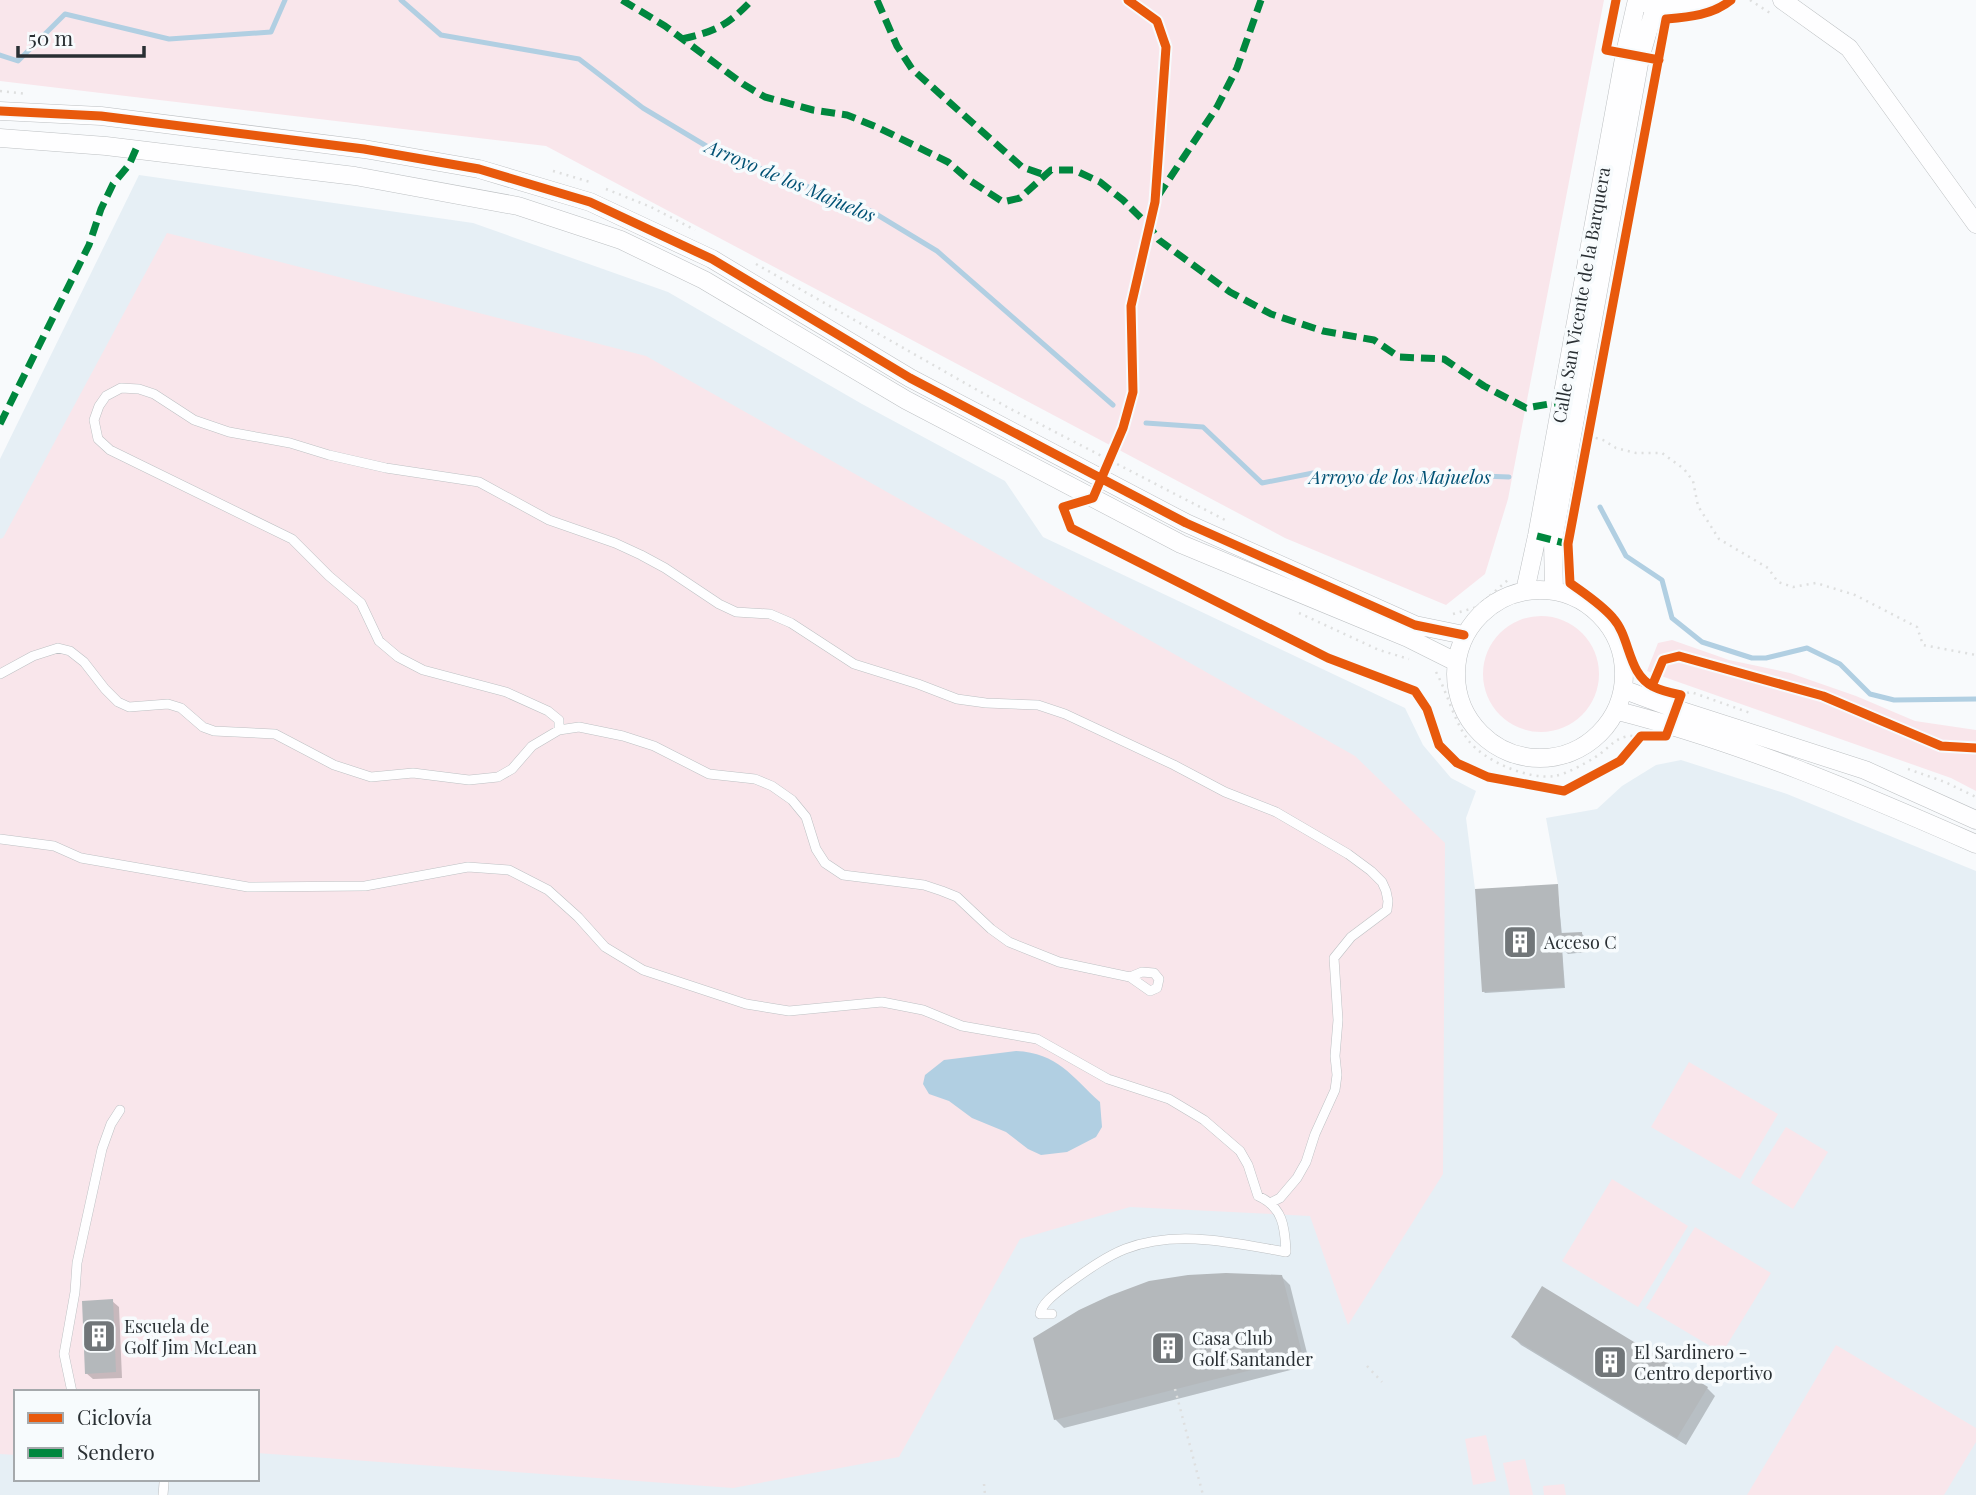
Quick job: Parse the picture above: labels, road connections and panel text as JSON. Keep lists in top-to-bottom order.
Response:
{
  "streets": {
    "street": ["Calle San Vicente de la Barquera"]
  },
  "water": ["Arroyo de los Majuelos"],
  "places": {
    "building": [
      "Acceso C",
      "Escuela de Golf Jim McLean",
      "Casa Club Golf Santander",
      "El Sardinero - Centro deportivo"
    ]
  },
  "legend": ["Ciclovía", "Sendero"],
  "scale_bar": "50 m"
}
